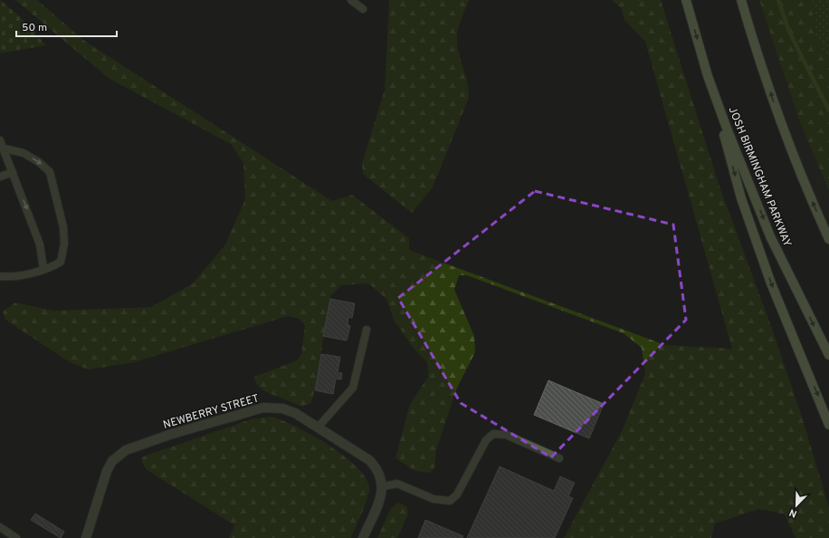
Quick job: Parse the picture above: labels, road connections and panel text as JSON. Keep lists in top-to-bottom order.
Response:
{
  "streets": {
    "main road": ["JOSH BIRMINGHAM PARKWAY"],
    "street": ["NEWBERRY STREET"]
  },
  "scale_bar": "50 m",
  "north": "bottom left"
}
